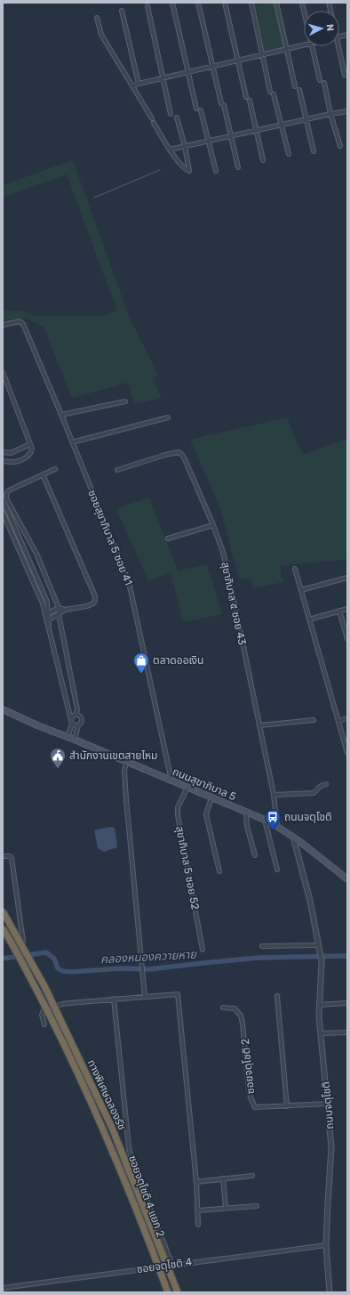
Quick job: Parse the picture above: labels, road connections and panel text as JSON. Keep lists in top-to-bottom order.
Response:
{
  "streets": {
    "highway": ["ทางพิเศษฉลองรัช"],
    "main road": ["ถนนสุขาภิบาล 5"],
    "street": [
      "ซอยสุขาภิบาล 5 ซอย 41",
      "สุขาภิบาล ๕ ซอย 43",
      "สุขาภิบาล 5 ซอย 52",
      "ซอยจตุโชติ 2",
      "ถนนจตุโชติ",
      "ซอยจตุโชติ 4 แยก 2",
      "ซอยจตุโชติ 4"
    ]
  },
  "crossings": [
    ["ซอยสุขาภิบาล 5 ซอย 41", "ถนนสุขาภิบาล 5"],
    ["สุขาภิบาล ๕ ซอย 43", "ถนนสุขาภิบาล 5"],
    ["ถนนสุขาภิบาล 5", "สุขาภิบาล 5 ซอย 52"],
    ["ถนนสุขาภิบาล 5", "ถนนจตุโชติ"],
    ["ซอยจตุโชติ 2", "ถนนจตุโชติ"],
    ["ถนนจตุโชติ", "ซอยจตุโชติ 4"],
    ["ซอยจตุโชติ 4 แยก 2", "ซอยจตุโชติ 4"]
  ],
  "water": ["คลองหนองควายหาย"],
  "places": {
    "shop": ["ตลาดออเงิน"],
    "public building": ["สำนักงานเขตสายไหม"],
    "bus stop": ["ถนนจตุโชติ"]
  },
  "north": "right"
}
